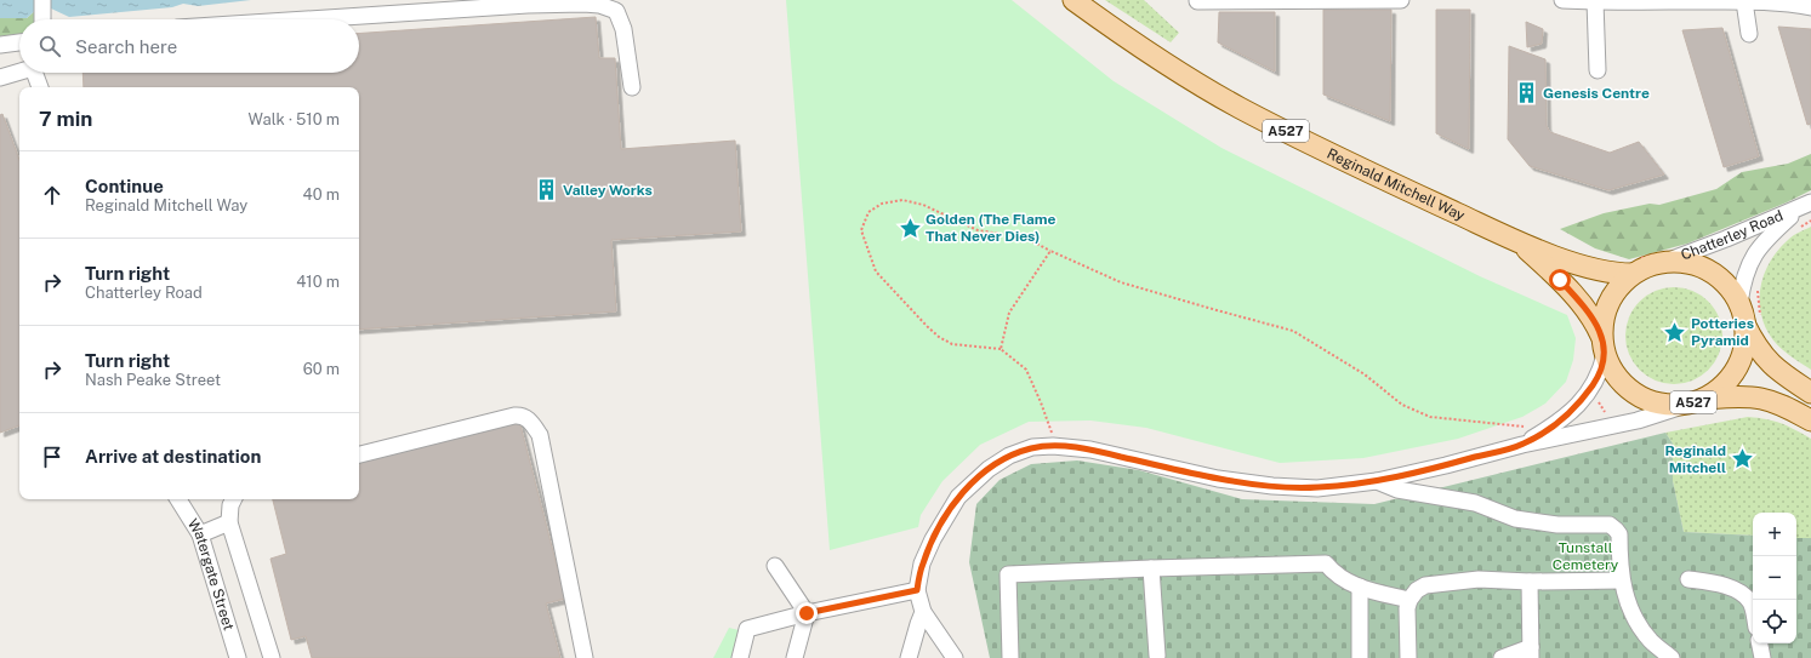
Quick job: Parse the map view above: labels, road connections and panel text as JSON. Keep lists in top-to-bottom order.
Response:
{
  "streets": {
    "main road": ["A527", "Reginald Mitchell Way"],
    "street": ["Chatterley Road", "Watergate Street"]
  },
  "crossings": [
    ["A527", "Reginald Mitchell Way"],
    ["A527", "Chatterley Road"],
    ["Reginald Mitchell Way", "Chatterley Road"]
  ],
  "parks": ["Tunstall Cemetery"],
  "places": {
    "building": ["Genesis Centre", "Valley Works"],
    "place": ["Golden (The Flame That Never Dies)", "Potteries Pyramid", "Reginald Mitchell"]
  },
  "page": {
    "search": "Search here",
    "heading": ["7 min", "Walk · 510 m"],
    "list": [
      ["Continue", "Reginald Mitchell Way", "40 m"],
      ["Turn right", "Chatterley Road", "410 m"],
      ["Turn right", "Nash Peake Street", "60 m"],
      "Arrive at destination"
    ],
    "map_buttons": ["+", "−"]
  }
}
